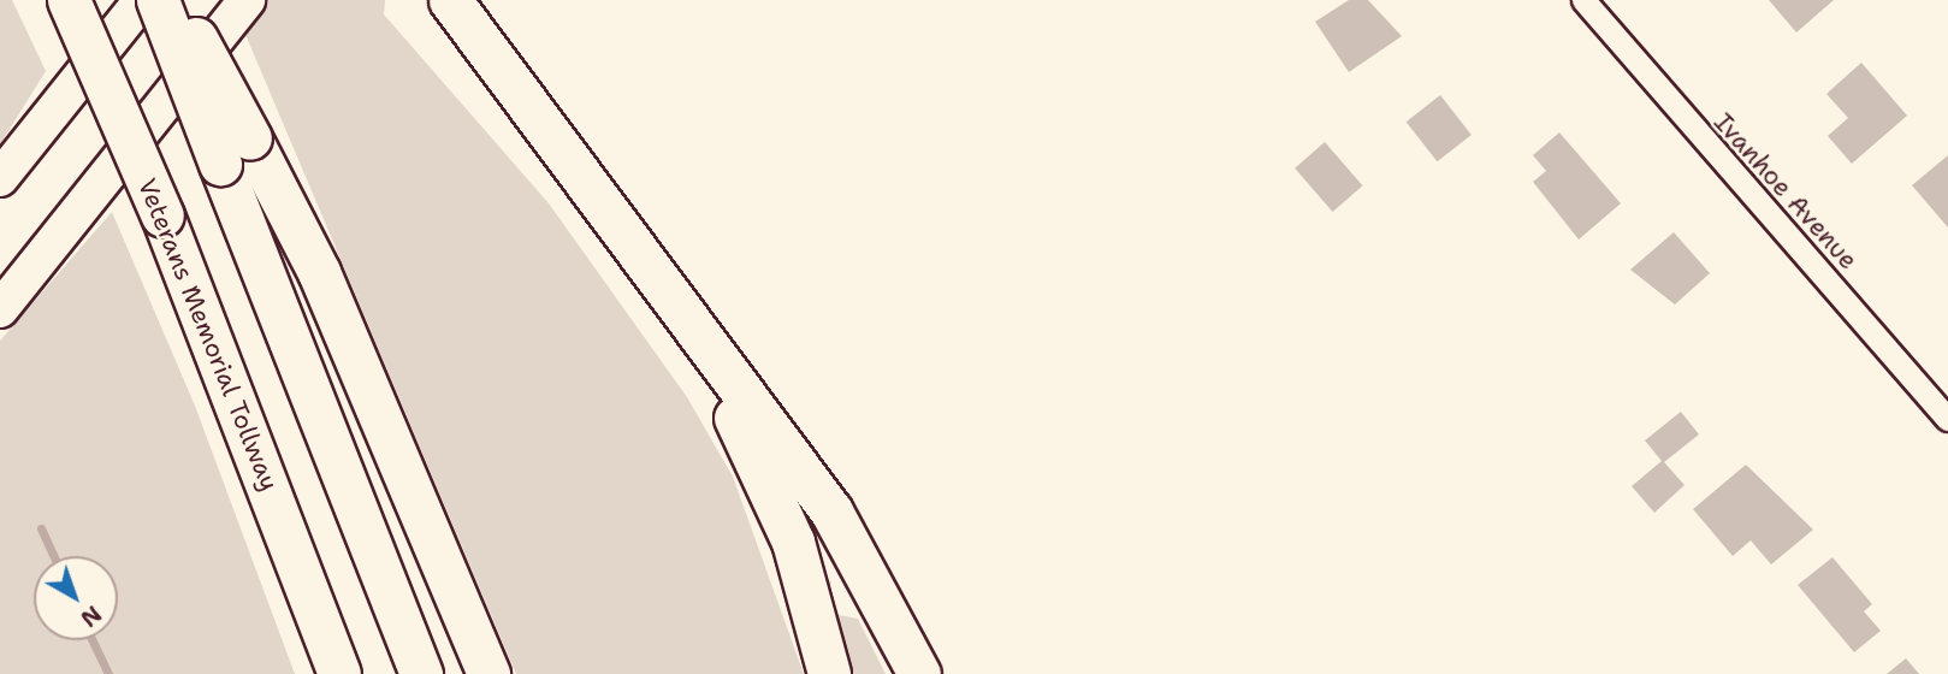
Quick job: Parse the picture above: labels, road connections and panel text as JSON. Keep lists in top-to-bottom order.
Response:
{
  "streets": {
    "highway": ["Veterans Memorial Tollway"],
    "street": ["Ivanhoe Avenue"]
  },
  "north": "bottom right"
}
